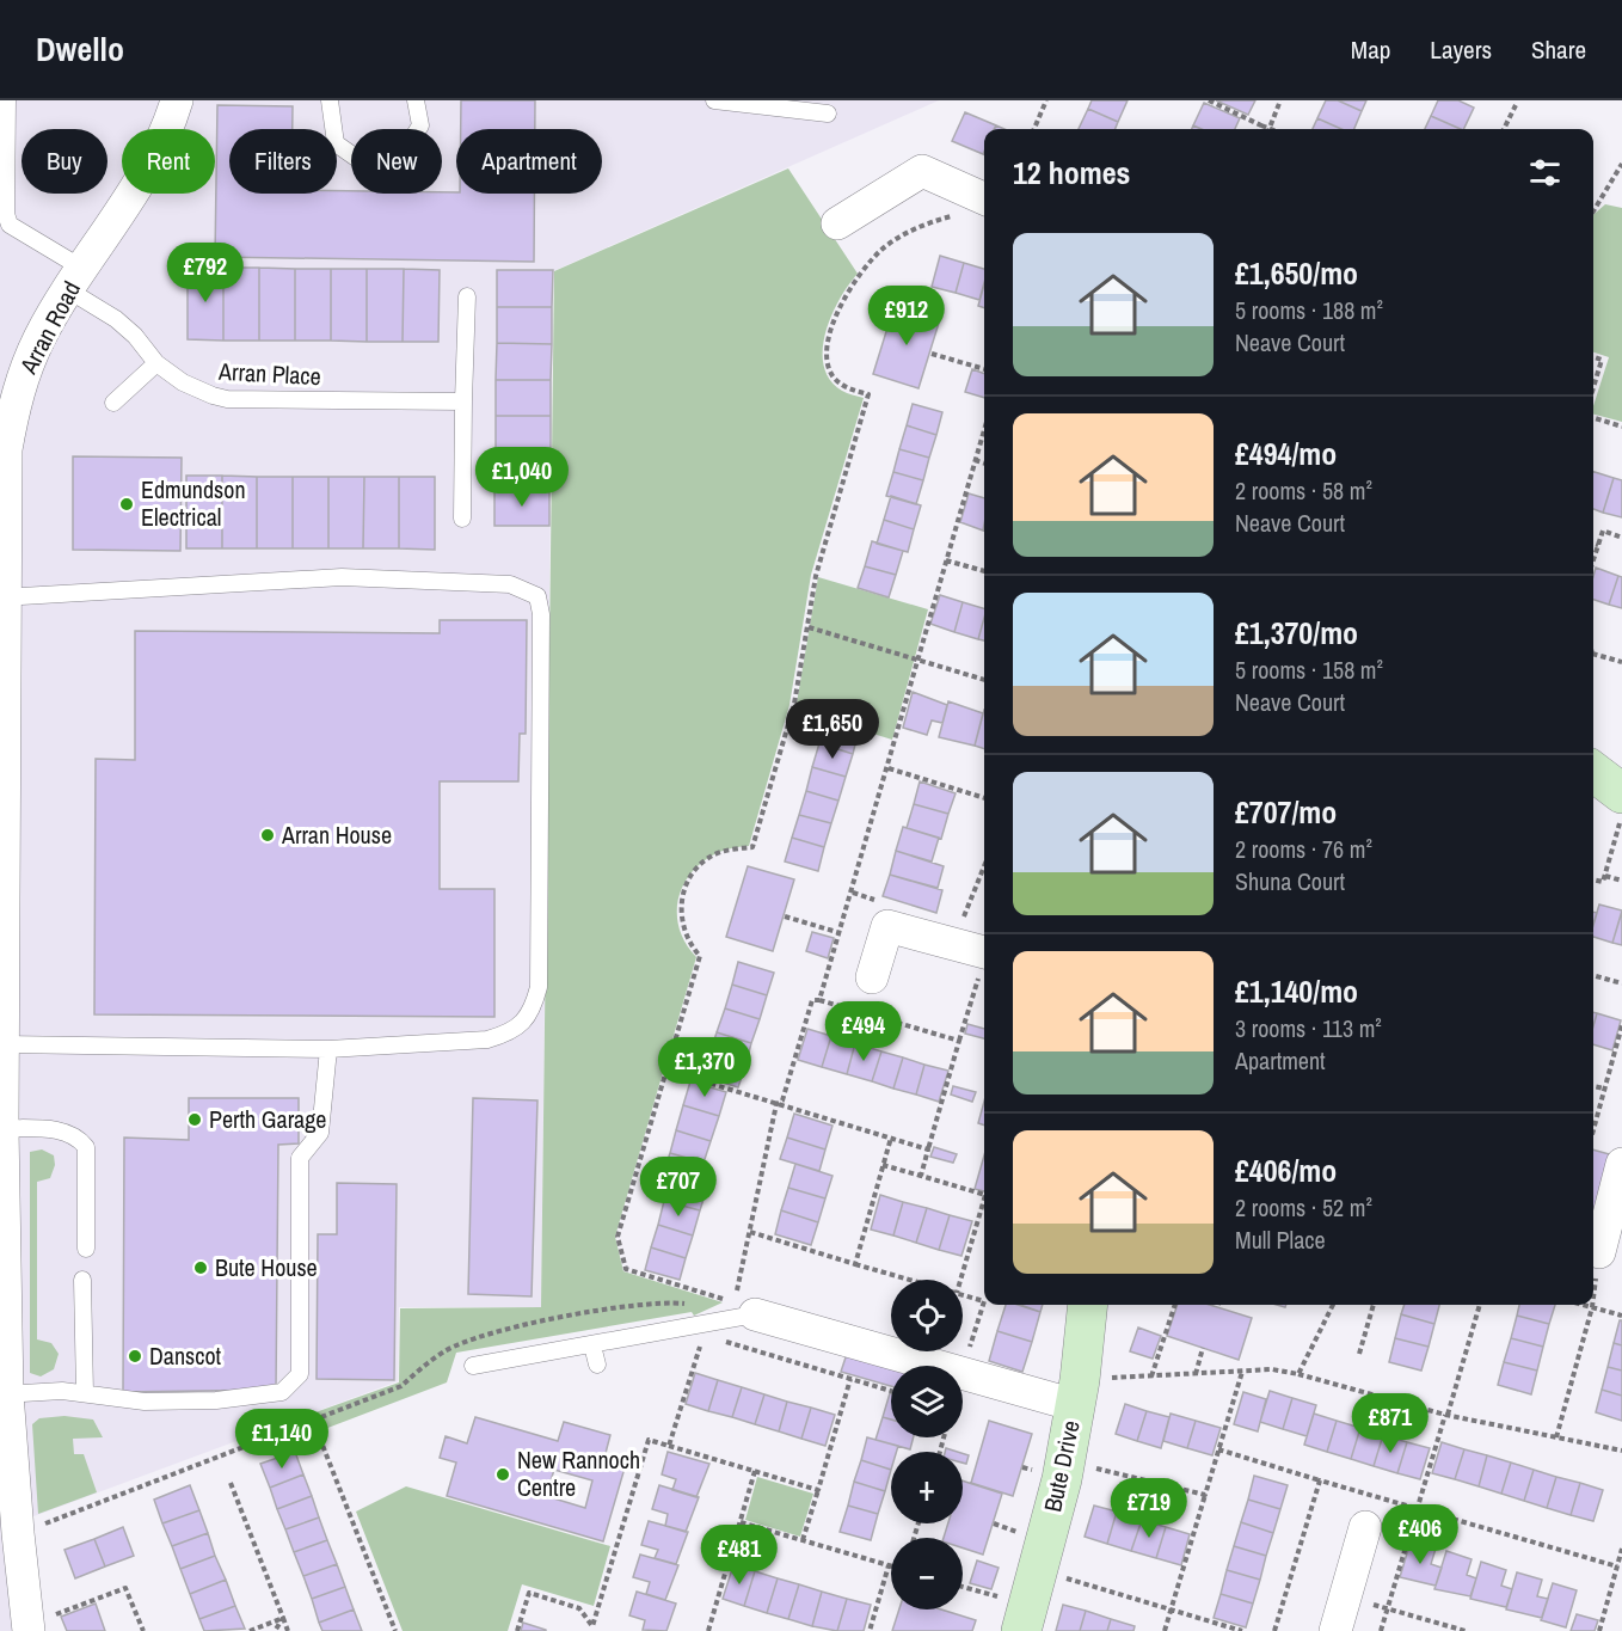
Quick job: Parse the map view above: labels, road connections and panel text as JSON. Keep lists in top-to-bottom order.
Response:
{
  "streets": {
    "street": ["Arran Road", "Bute Drive"],
    "lane": ["Arran Place"]
  },
  "crossings": [
    ["Arran Road", "Arran Place"]
  ],
  "places": [
    "Edmundson Electrical",
    "Arran House",
    "Perth Garage",
    "Bute House",
    "Danscot",
    "New Rannoch Centre"
  ],
  "page": {
    "header": "Dwello",
    "nav": ["Map", "Layers", "Share"],
    "chip": [
      "Buy",
      "Rent",
      "Filters",
      "New",
      "Apartment"
    ],
    "heading": "12 homes",
    "list": [
      {
        "name": "£1,650/mo",
        "note": "5 rooms · 188 m² · Neave Court"
      },
      {
        "name": "£494/mo",
        "note": "2 rooms · 58 m² · Neave Court"
      },
      {
        "name": "£1,370/mo",
        "note": "5 rooms · 158 m² · Neave Court"
      },
      {
        "name": "£707/mo",
        "note": "2 rooms · 76 m² · Shuna Court"
      },
      {
        "name": "£1,140/mo",
        "note": "3 rooms · 113 m² · Apartment"
      },
      {
        "name": "£406/mo",
        "note": "2 rooms · 52 m² · Mull Place"
      }
    ],
    "price": [
      "£792",
      "£912",
      "£1,040",
      "£1,650",
      "£494",
      "£1,370",
      "£707",
      "£871",
      "£1,140",
      "£719",
      "£406",
      "£481"
    ],
    "map_buttons": ["+", "−"]
  }
}
